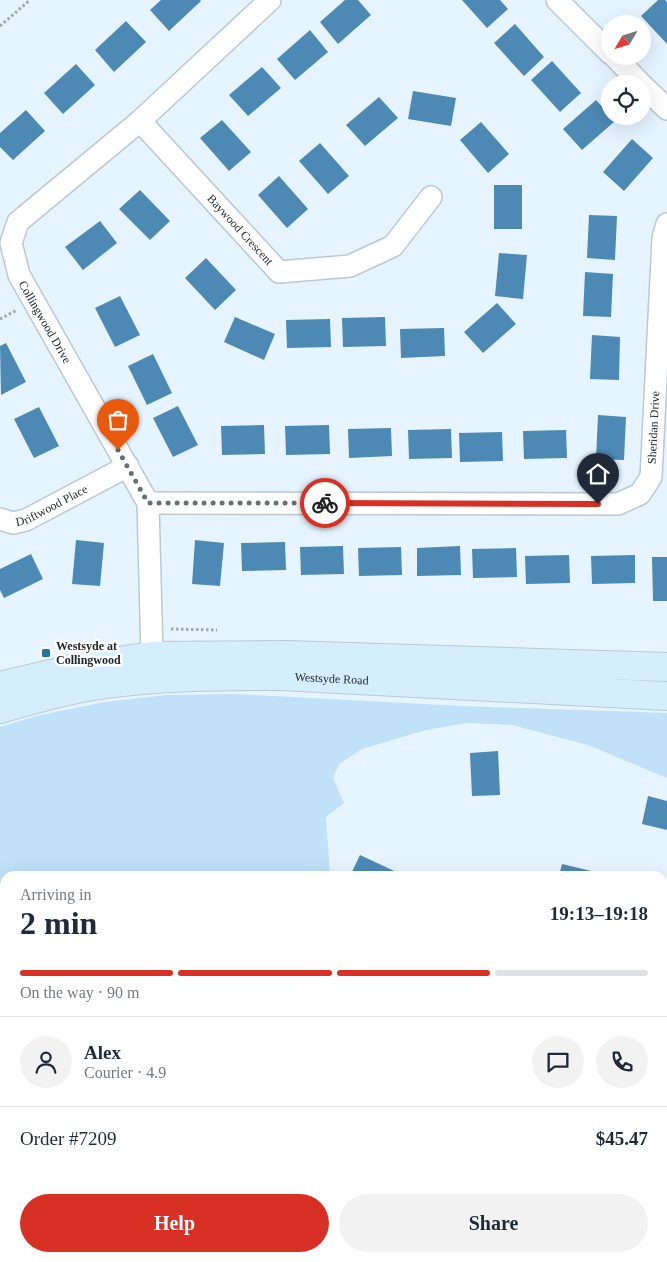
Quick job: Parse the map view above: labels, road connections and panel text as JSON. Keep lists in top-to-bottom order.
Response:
{
  "streets": {
    "main road": ["Westsyde Road"],
    "street": [
      "Baywood Crescent",
      "Collingwood Drive",
      "Sheridan Drive",
      "Driftwood Place"
    ]
  },
  "crossings": [
    ["Baywood Crescent", "Collingwood Drive"],
    ["Collingwood Drive", "Sheridan Drive"],
    ["Collingwood Drive", "Driftwood Place"],
    ["Collingwood Drive", "Westsyde Road"]
  ],
  "places": {
    "transit": ["Westsyde at Collingwood"]
  },
  "north": "bottom left",
  "page": {
    "heading": ["2 min", "Arriving in", "19:13–19:18"],
    "panel": [
      "Alex",
      "Courier · 4.9",
      "Order #7209",
      "$45.47"
    ],
    "bar": "On the way · 90 m",
    "buttons": ["Help", "Share"]
  }
}
